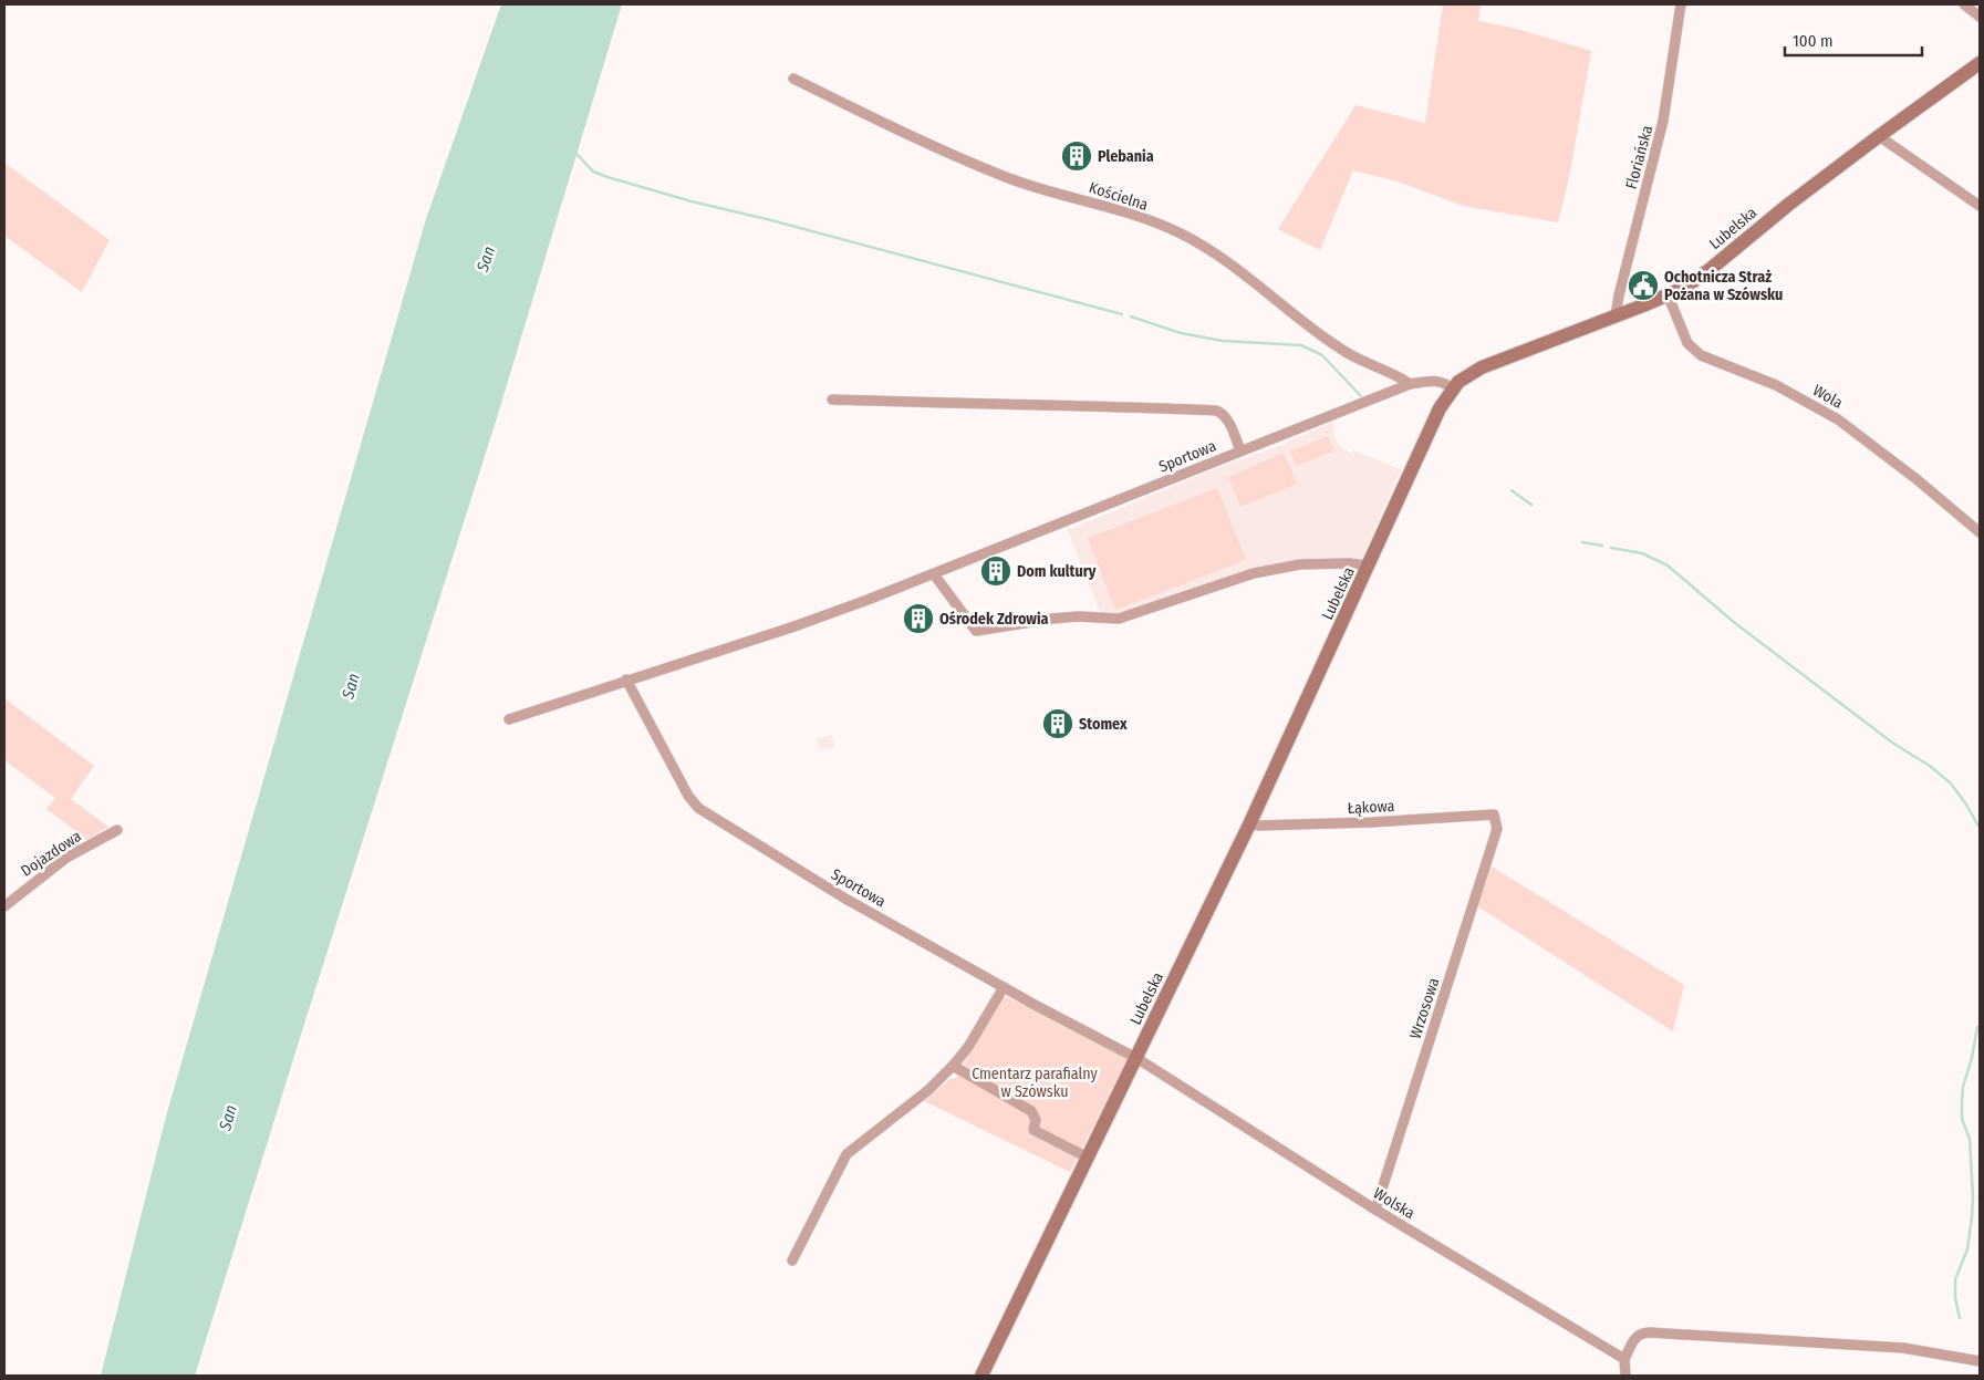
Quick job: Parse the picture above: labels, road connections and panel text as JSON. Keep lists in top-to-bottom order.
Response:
{
  "streets": {
    "main road": ["Lubelska"],
    "street": [
      "Floriańska",
      "Kościelna",
      "Wola",
      "Sportowa",
      "Łąkowa",
      "Dojazdowa",
      "Wrzosowa",
      "Wolska"
    ]
  },
  "crossings": [
    ["Floriańska", "Lubelska"],
    ["Kościelna", "Sportowa"],
    ["Lubelska", "Wola"],
    ["Lubelska", "Sportowa"],
    ["Lubelska", "Łąkowa"],
    ["Lubelska", "Wolska"],
    ["Sportowa", "Wolska"],
    ["Łąkowa", "Wrzosowa"],
    ["Wrzosowa", "Wolska"]
  ],
  "water": ["San"],
  "parks": ["Cmentarz parafialny w Szówsku"],
  "places": {
    "building": [
      "Plebania",
      "Dom kultury",
      "Ośrodek Zdrowia",
      "Stomex"
    ],
    "public building": ["Ochotnicza Straż Pożana w Szówsku"]
  },
  "scale_bar": "100 m"
}
